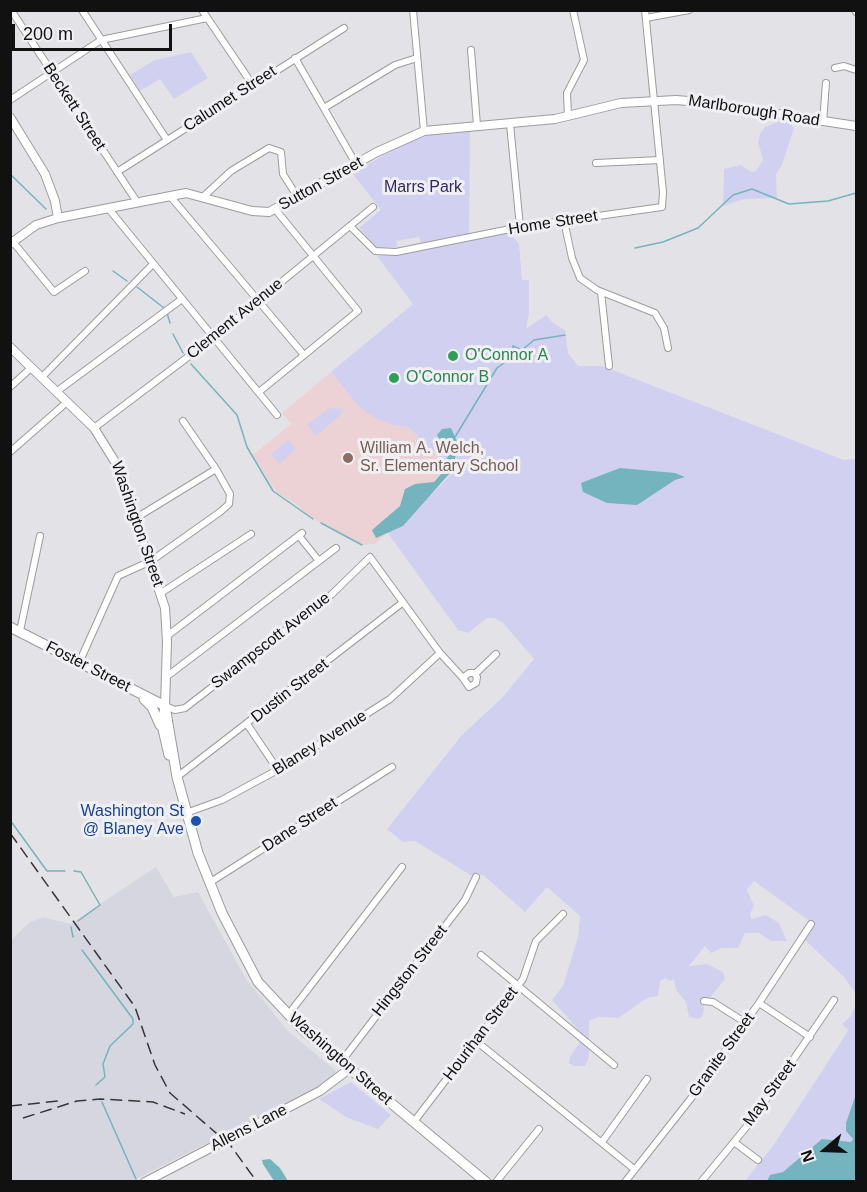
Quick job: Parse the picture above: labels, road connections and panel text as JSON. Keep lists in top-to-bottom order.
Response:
{
  "streets": {
    "main road": ["Washington Street", "Foster Street"],
    "street": [
      "Calumet Street",
      "Beckett Street",
      "Marlborough Road",
      "Sutton Street",
      "Home Street",
      "Clement Avenue",
      "Swampscott Avenue",
      "Dustin Street",
      "Blaney Avenue",
      "Dane Street",
      "Hingston Street",
      "Hourihan Street",
      "Granite Street",
      "May Street",
      "Allens Lane"
    ]
  },
  "crossings": [
    ["Calumet Street", "Beckett Street"],
    ["Beckett Street", "Sutton Street"],
    ["Marlborough Road", "Sutton Street"],
    ["Marlborough Road", "Home Street"],
    ["Home Street", "Clement Avenue"],
    ["Clement Avenue", "Washington Street"],
    ["Washington Street", "Swampscott Avenue"],
    ["Washington Street", "Foster Street"],
    ["Washington Street", "Dustin Street"],
    ["Washington Street", "Blaney Avenue"],
    ["Washington Street", "Dane Street"],
    ["Washington Street", "Hingston Street"],
    ["Washington Street", "Hourihan Street"],
    ["Washington Street", "Allens Lane"],
    ["Swampscott Avenue", "Foster Street"],
    ["Swampscott Avenue", "Dustin Street"]
  ],
  "parks": ["Marrs Park"],
  "places": [
    "O'Connor A",
    "O'Connor B",
    "William A. Welch, Sr. Elementary School",
    "Washington St @ Blaney Ave"
  ],
  "scale_bar": "200 m",
  "north": "left"
}
